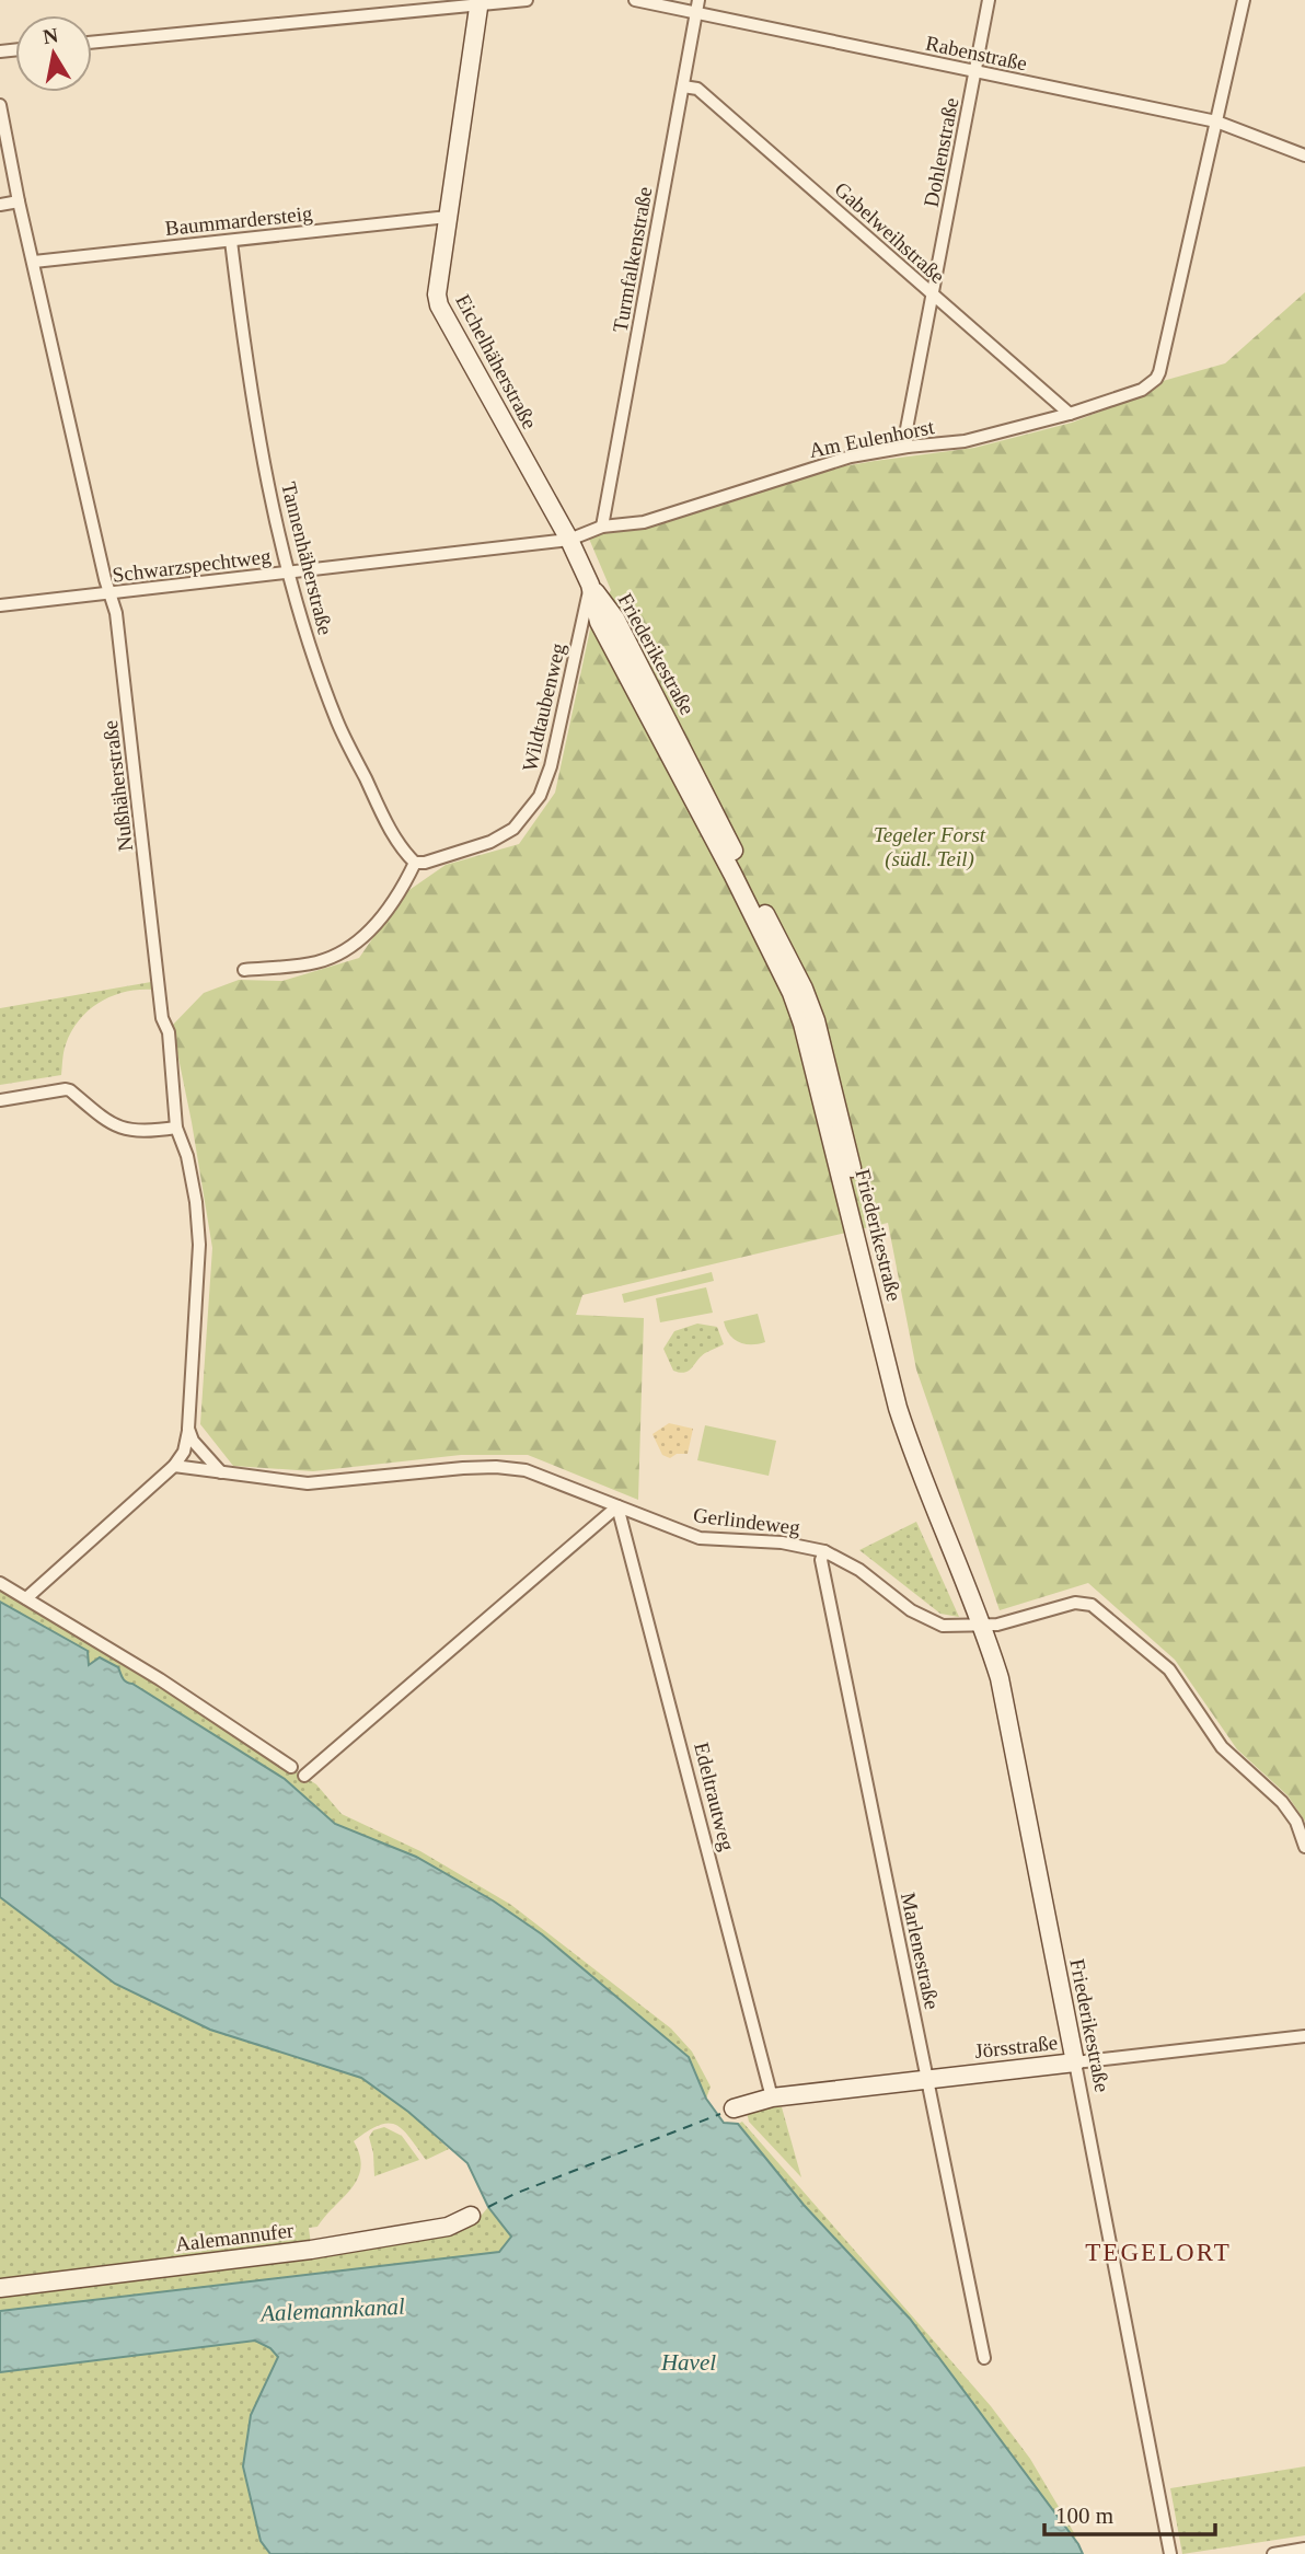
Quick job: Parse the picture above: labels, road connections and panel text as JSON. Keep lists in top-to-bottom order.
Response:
{
  "streets": {
    "street": [
      "Rabenstraße",
      "Dohlenstraße",
      "Baummardersteig",
      "Gabelweihstraße",
      "Turmfalkenstraße",
      "Eichelhäherstraße",
      "Am Eulenhorst",
      "Tannenhäherstraße",
      "Schwarzspechtweg",
      "Friederikestraße",
      "Wildtaubenweg",
      "Nußhäherstraße",
      "Gerlindeweg",
      "Edeltrautweg",
      "Marlenestraße",
      "Jörsstraße",
      "Aalemannufer"
    ]
  },
  "crossings": [
    ["Rabenstraße", "Dohlenstraße"],
    ["Rabenstraße", "Turmfalkenstraße"],
    ["Rabenstraße", "Am Eulenhorst"],
    ["Dohlenstraße", "Gabelweihstraße"],
    ["Dohlenstraße", "Am Eulenhorst"],
    ["Baummardersteig", "Eichelhäherstraße"],
    ["Baummardersteig", "Tannenhäherstraße"],
    ["Baummardersteig", "Nußhäherstraße"],
    ["Gabelweihstraße", "Turmfalkenstraße"],
    ["Gabelweihstraße", "Am Eulenhorst"],
    ["Turmfalkenstraße", "Am Eulenhorst"],
    ["Eichelhäherstraße", "Am Eulenhorst"],
    ["Eichelhäherstraße", "Schwarzspechtweg"],
    ["Eichelhäherstraße", "Friederikestraße"],
    ["Eichelhäherstraße", "Wildtaubenweg"],
    ["Am Eulenhorst", "Schwarzspechtweg"],
    ["Tannenhäherstraße", "Schwarzspechtweg"],
    ["Tannenhäherstraße", "Wildtaubenweg"],
    ["Schwarzspechtweg", "Nußhäherstraße"],
    ["Friederikestraße", "Wildtaubenweg"],
    ["Friederikestraße", "Gerlindeweg"],
    ["Friederikestraße", "Jörsstraße"],
    ["Nußhäherstraße", "Gerlindeweg"],
    ["Gerlindeweg", "Edeltrautweg"],
    ["Gerlindeweg", "Marlenestraße"],
    ["Edeltrautweg", "Jörsstraße"],
    ["Marlenestraße", "Jörsstraße"]
  ],
  "districts": ["TEGELORT"],
  "water": ["Aalemannkanal", "Havel"],
  "parks": ["Tegeler Forst (südl. Teil)"],
  "scale_bar": "100 m",
  "north": "top"
}
